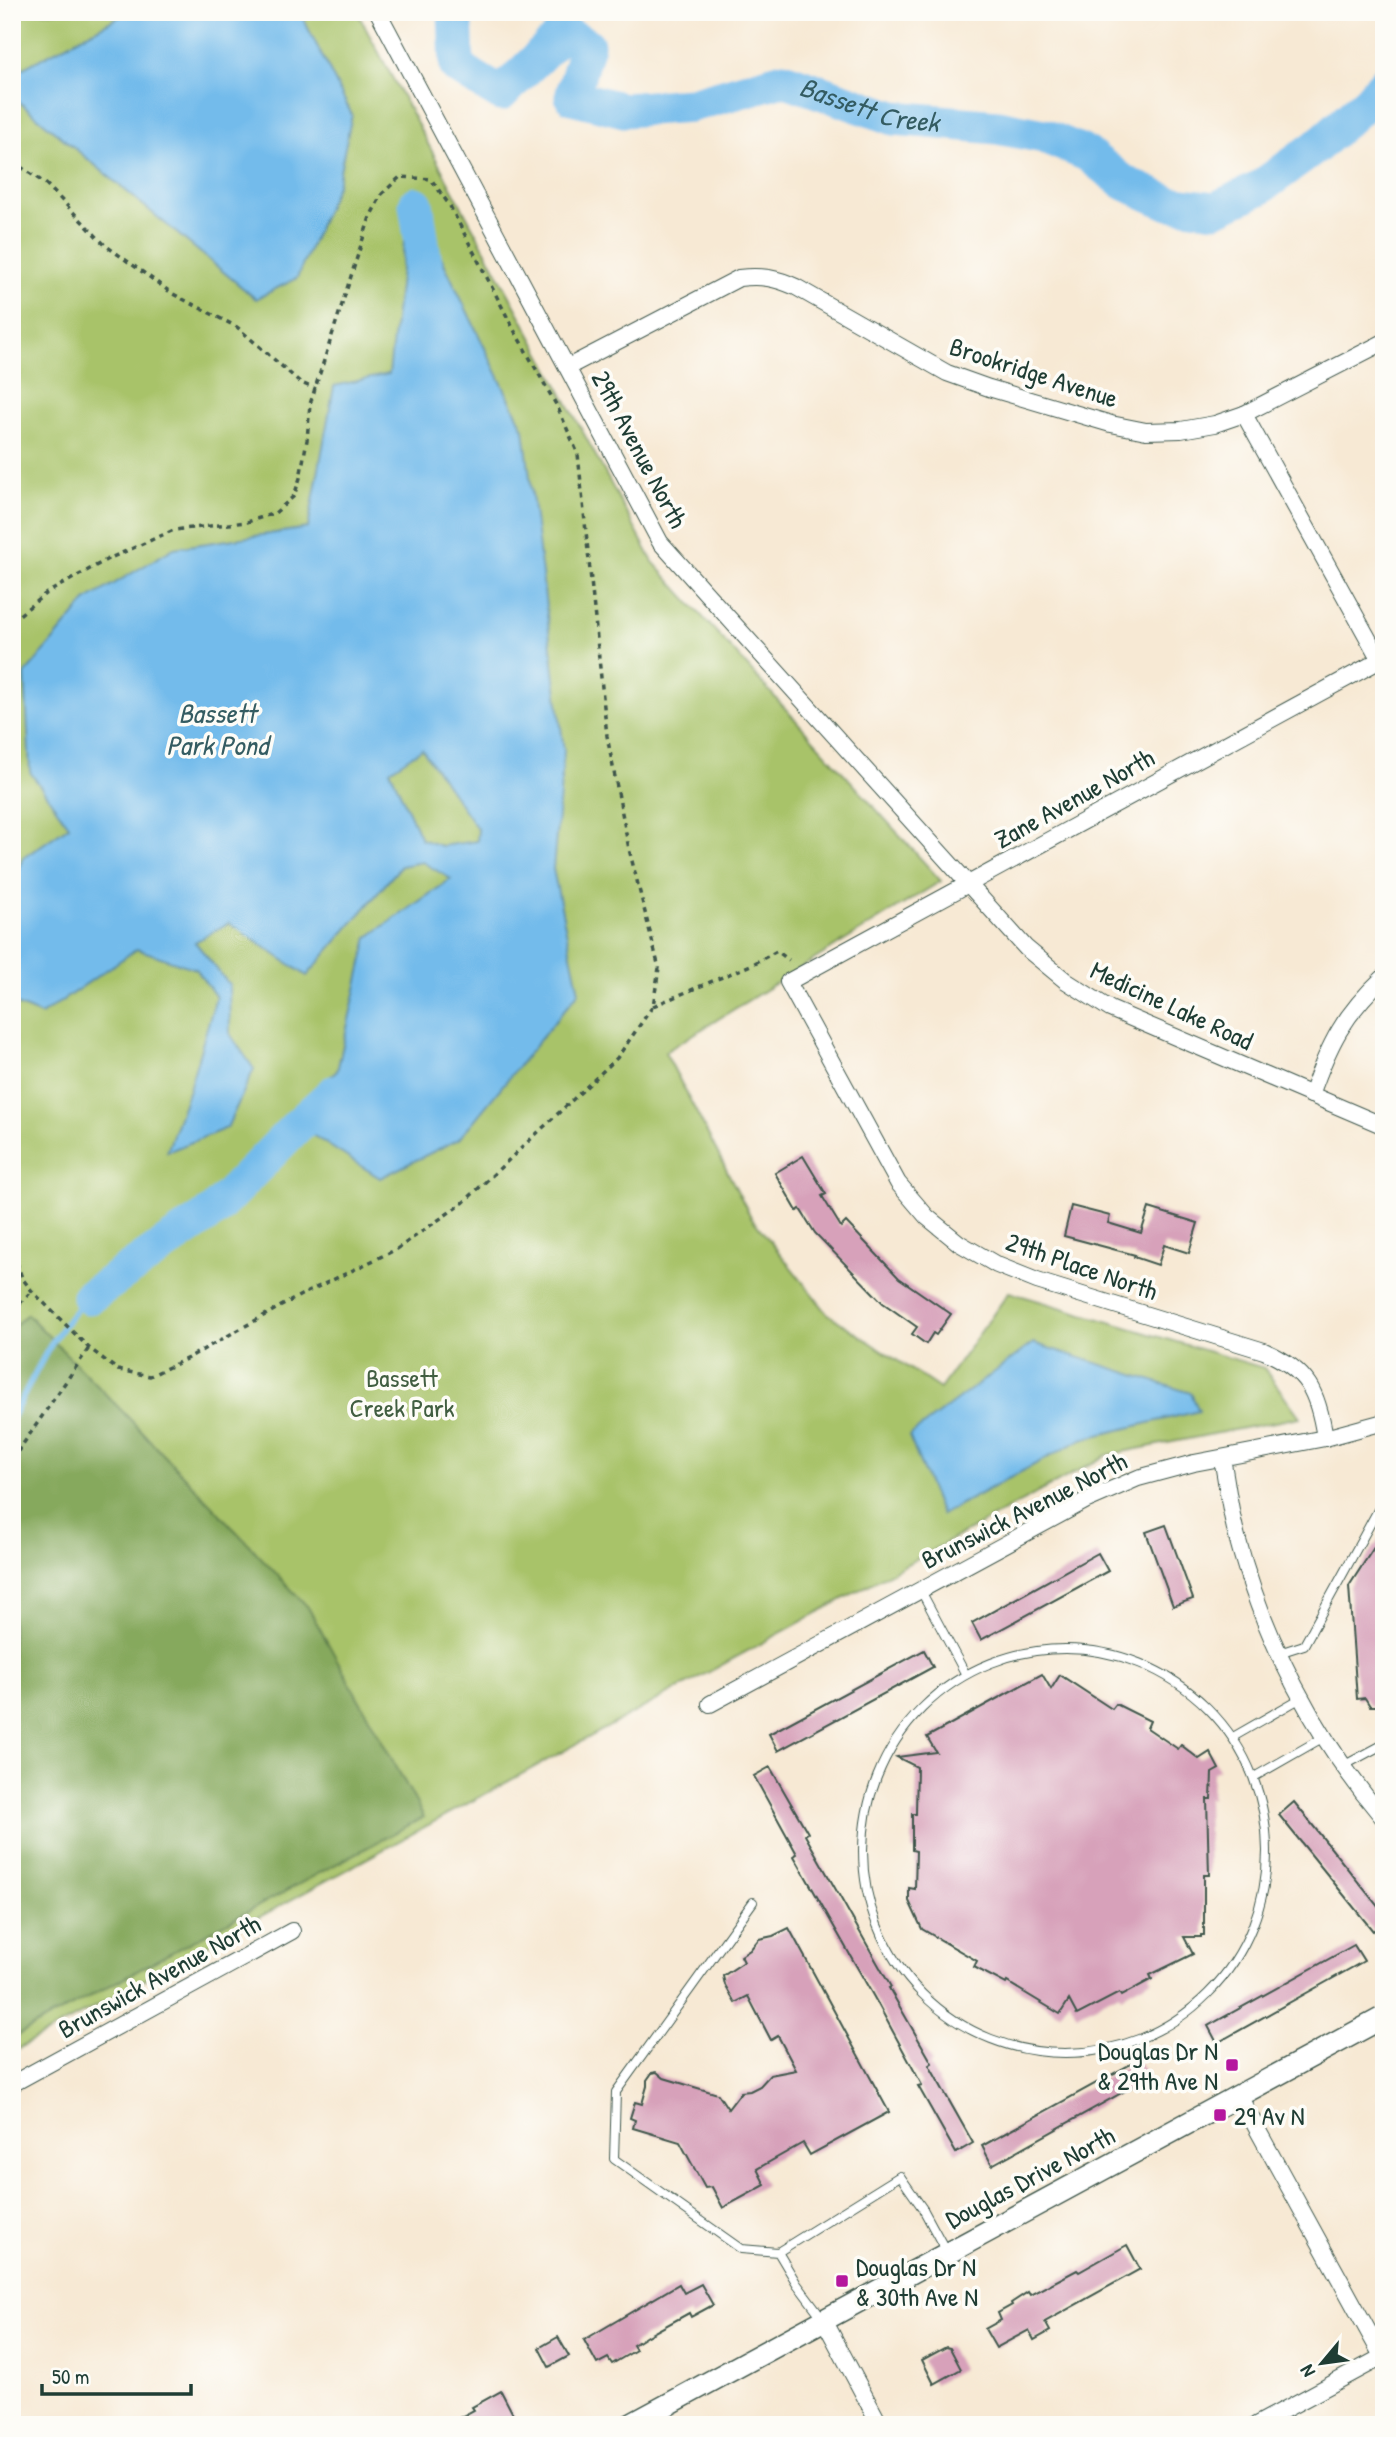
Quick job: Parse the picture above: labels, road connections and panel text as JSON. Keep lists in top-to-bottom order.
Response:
{
  "streets": {
    "street": [
      "Brookridge Avenue",
      "29th Avenue North",
      "Zane Avenue North",
      "Medicine Lake Road",
      "29th Place North",
      "Brunswick Avenue North",
      "Douglas Drive North"
    ]
  },
  "crossings": [
    ["Brookridge Avenue", "29th Avenue North"],
    ["29th Avenue North", "Zane Avenue North"],
    ["29th Avenue North", "Medicine Lake Road"],
    ["Zane Avenue North", "Medicine Lake Road"],
    ["Zane Avenue North", "29th Place North"],
    ["29th Place North", "Brunswick Avenue North"]
  ],
  "water": ["Bassett Creek", "Bassett Park Pond"],
  "parks": ["Bassett Creek Park"],
  "places": {
    "transit": ["Douglas Dr N & 29th Ave N", "29 Av N", "Douglas Dr N & 30th Ave N"]
  },
  "scale_bar": "50 m",
  "north": "bottom left"
}
